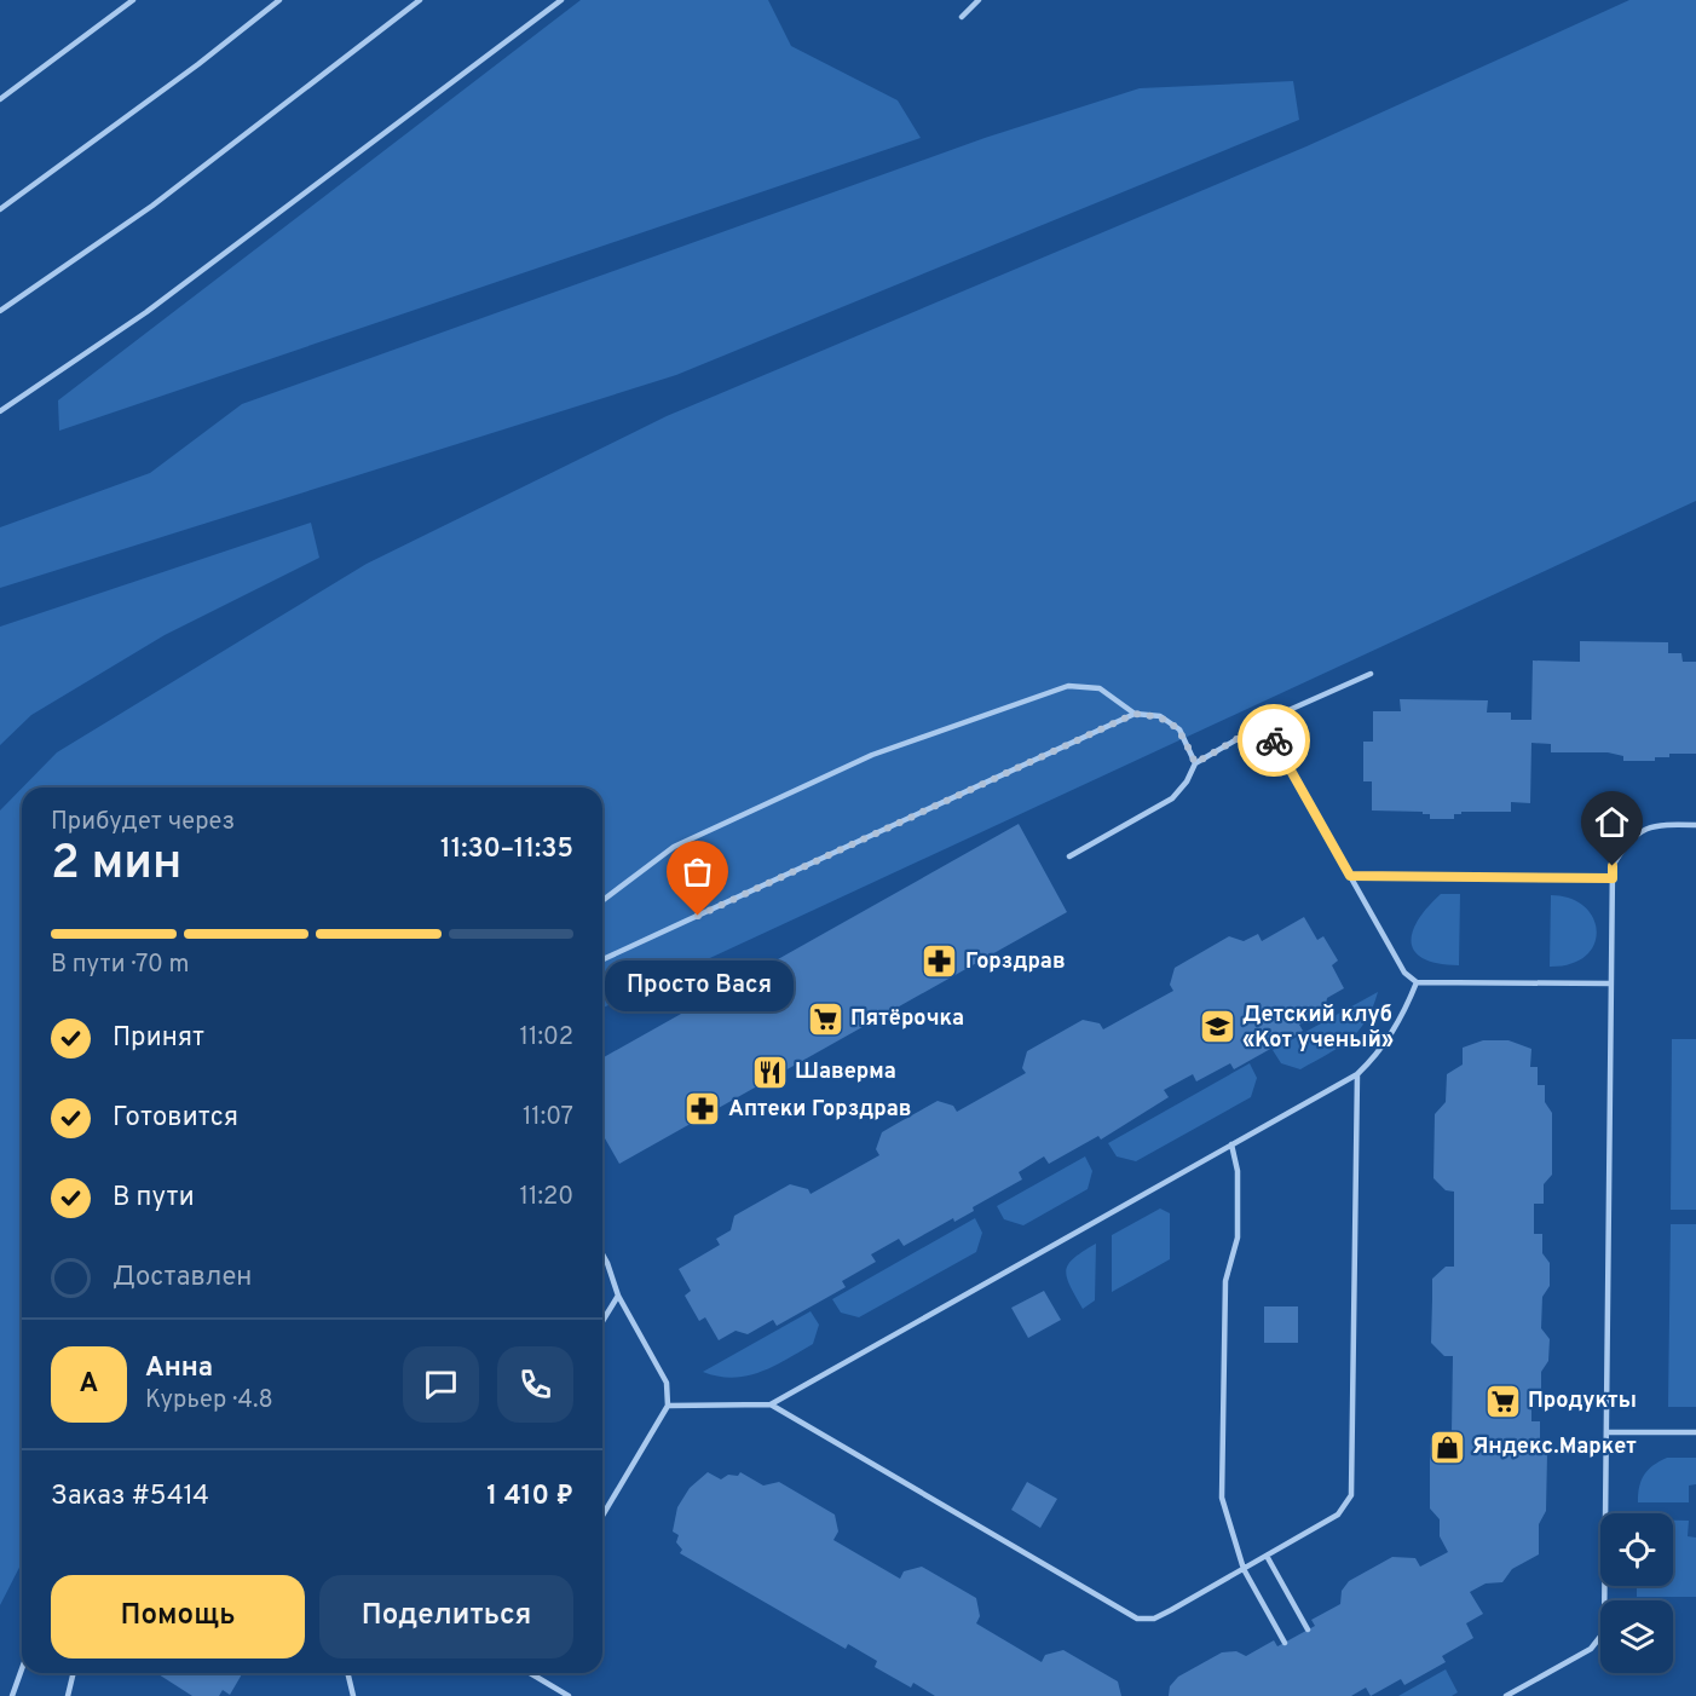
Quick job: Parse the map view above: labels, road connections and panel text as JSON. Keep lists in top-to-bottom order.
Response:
{
  "places": {
    "other": ["Просто Вася"],
    "pharmacy": ["Горздрав", "Аптеки Горздрав"],
    "supermarket": ["Пятёрочка", "Продукты"],
    "school or university": ["Детский клуб «Кот ученый»"],
    "restaurant": ["Шаверма"],
    "shop": ["Яндекс.Маркет"]
  },
  "page": {
    "heading": ["2 мин", "Прибудет через", "11:30–11:35"],
    "panel": [
      "Анна",
      "Курьер · 4.8",
      "Заказ #5414",
      "1 410 ₽"
    ],
    "bar": "В пути · 70 m",
    "bubble": "Просто Вася",
    "list": [
      ["Принят", "11:02"],
      ["Готовится", "11:07"],
      ["В пути", "11:20"],
      "Доставлен"
    ],
    "round": "А",
    "buttons": ["Помощь", "Поделиться"]
  }
}
